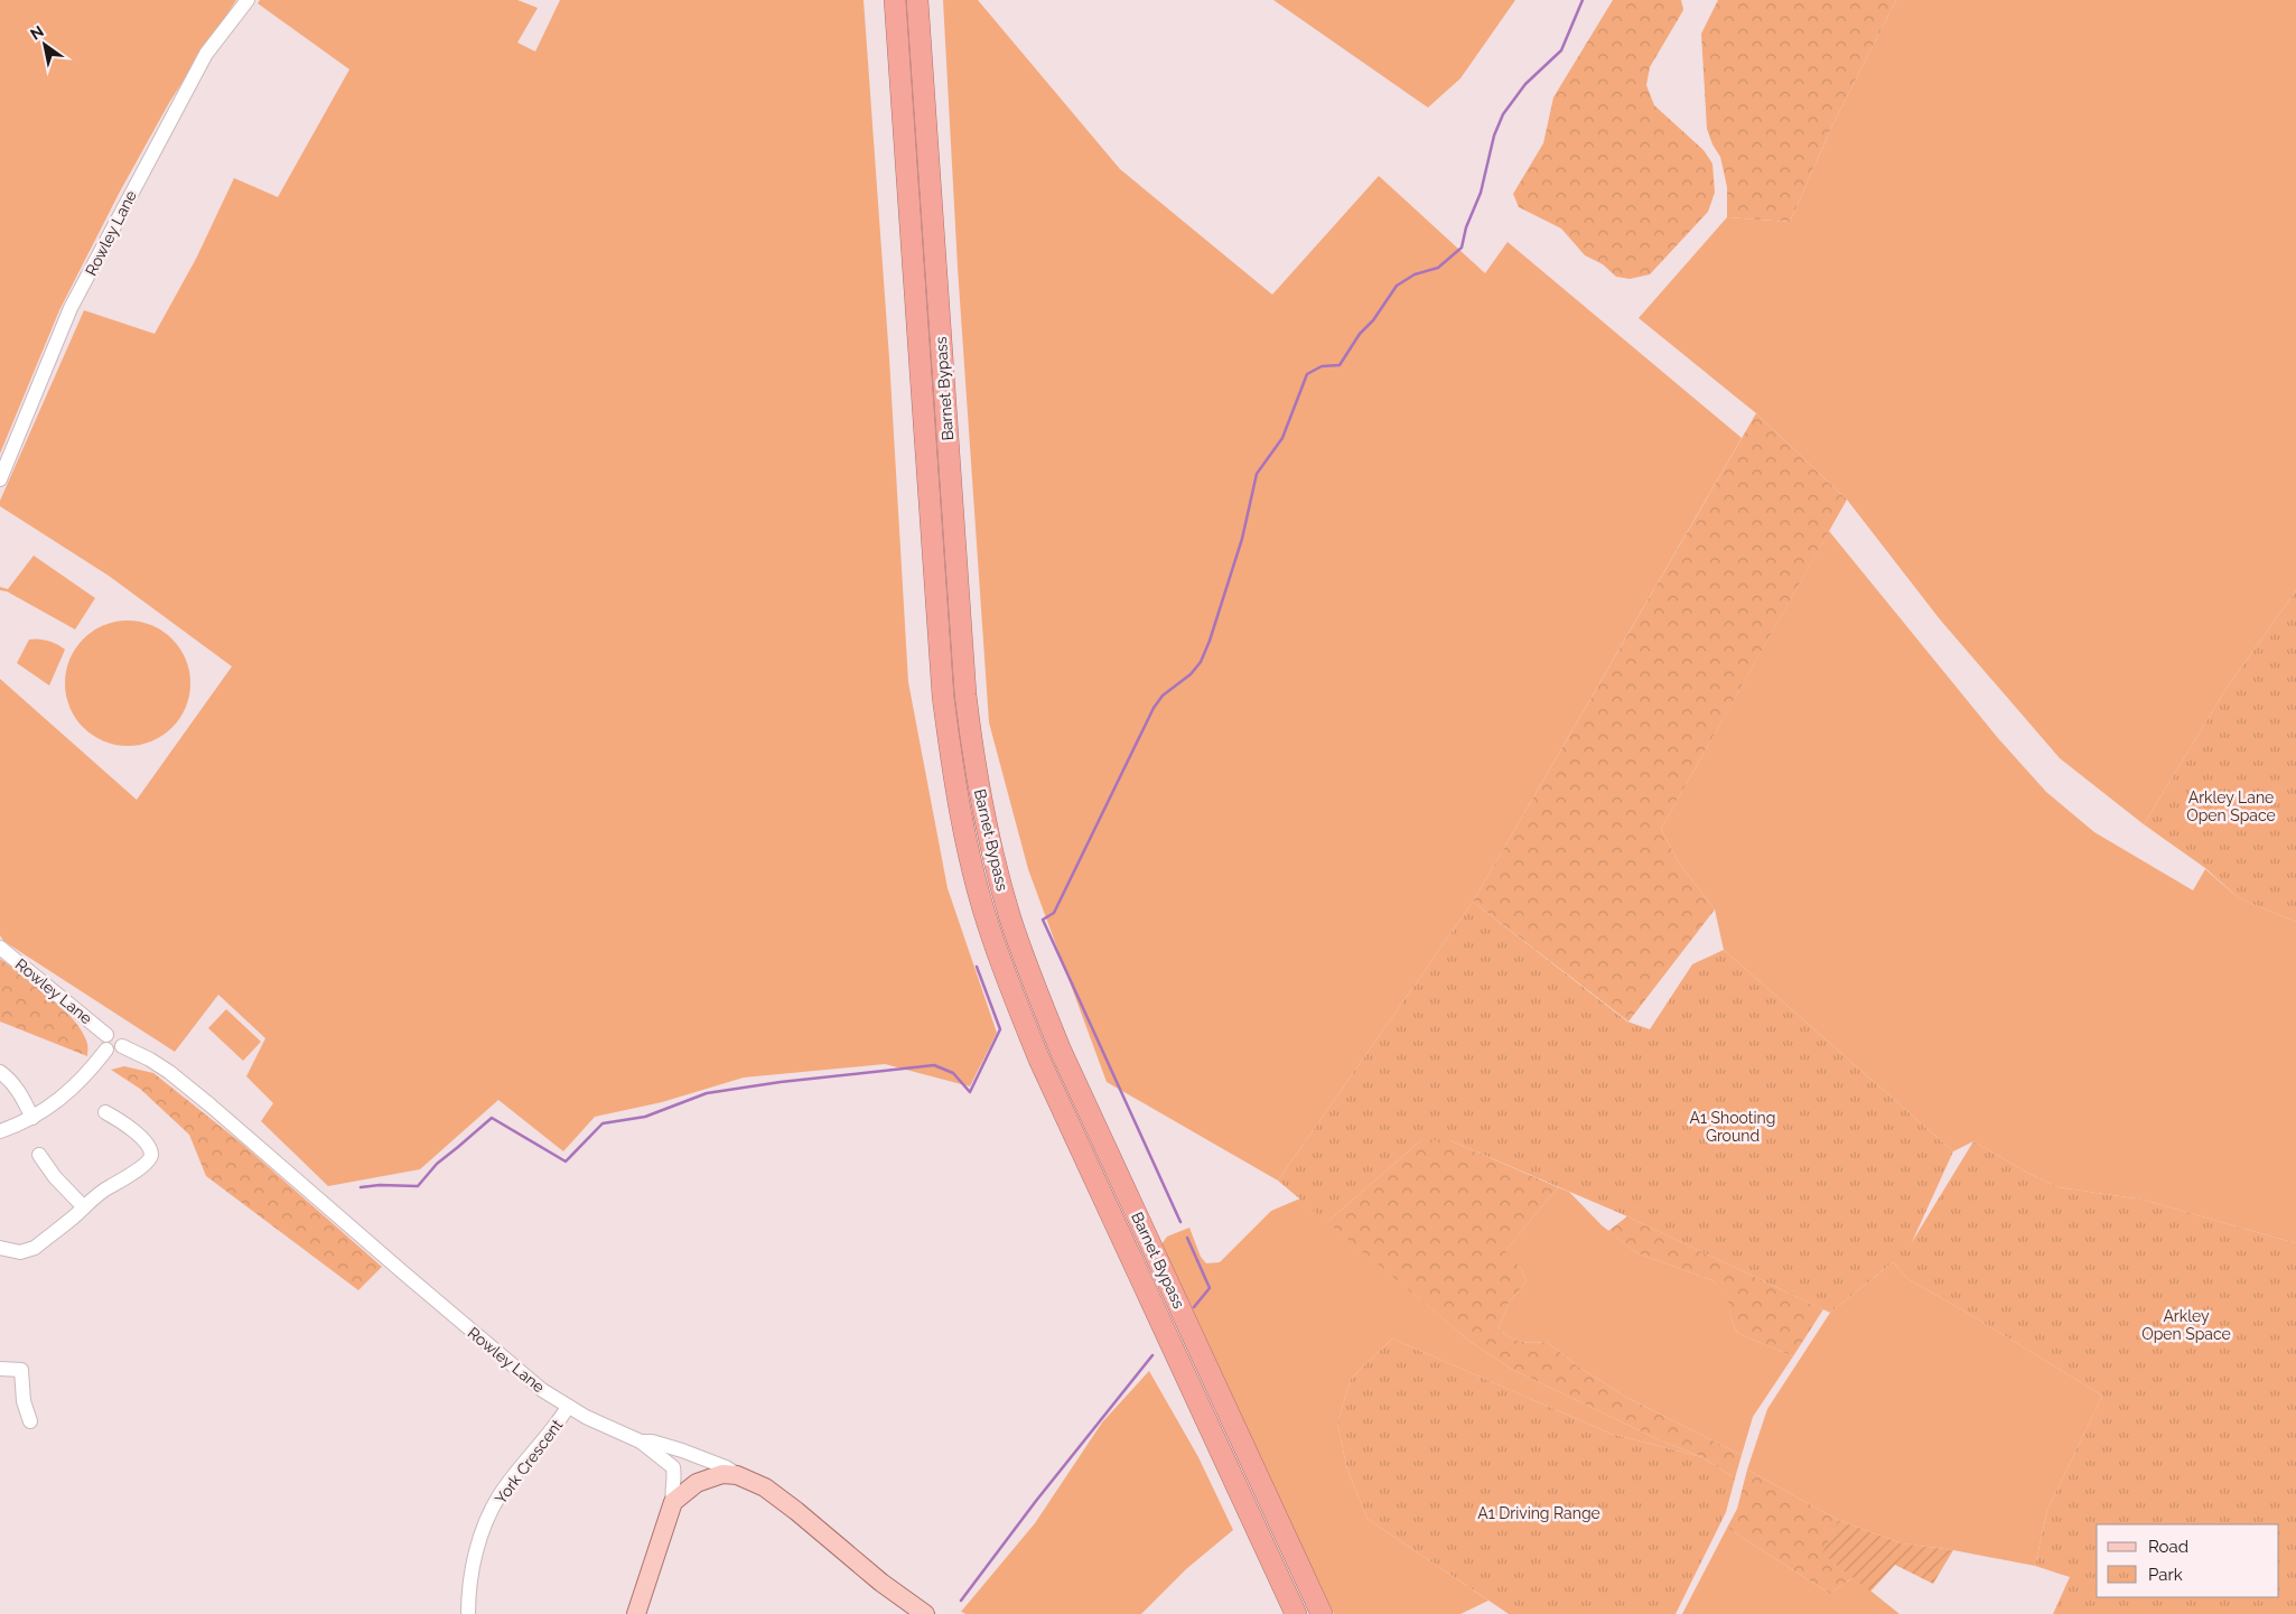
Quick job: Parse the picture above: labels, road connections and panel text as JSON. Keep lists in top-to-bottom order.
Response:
{
  "streets": {
    "highway": ["Barnet Bypass"],
    "main road": ["Rowley Lane"],
    "street": ["York Crescent"]
  },
  "crossings": [
    ["Rowley Lane", "York Crescent"]
  ],
  "parks": [
    "Arkley Lane Open Space",
    "A1 Shooting Ground",
    "Arkley Open Space",
    "A1 Driving Range"
  ],
  "legend": ["Road", "Park"],
  "north": "top left"
}
